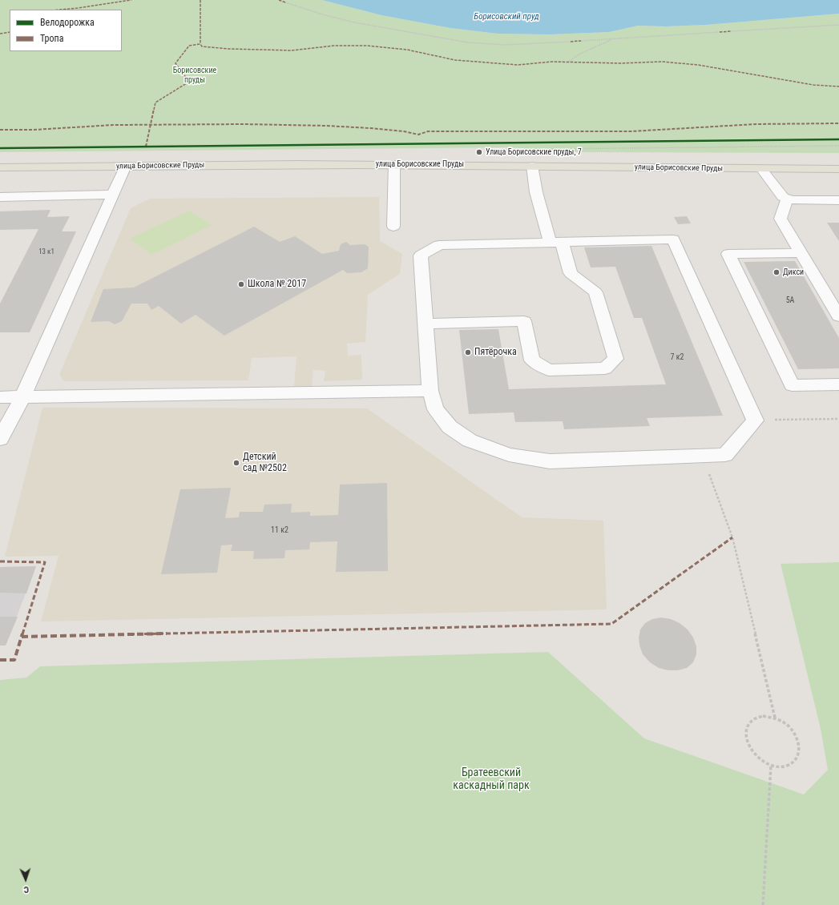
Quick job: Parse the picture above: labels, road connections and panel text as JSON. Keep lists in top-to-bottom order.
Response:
{
  "streets": {
    "main road": ["улица Борисовские Пруды"]
  },
  "water": ["Борисовский пруд"],
  "parks": ["Борисовские пруды", "Братеевский каскадный парк"],
  "places": [
    "Улица Борисовские пруды, 7",
    "Дикси",
    "Школа № 2017",
    "Пятёрочка",
    "Детский сад №2502"
  ],
  "house_numbers": [
    "13 к1",
    "5А",
    "7 к2",
    "11 к2"
  ],
  "legend": ["Велодорожка", "Тропа"],
  "north": "bottom"
}
